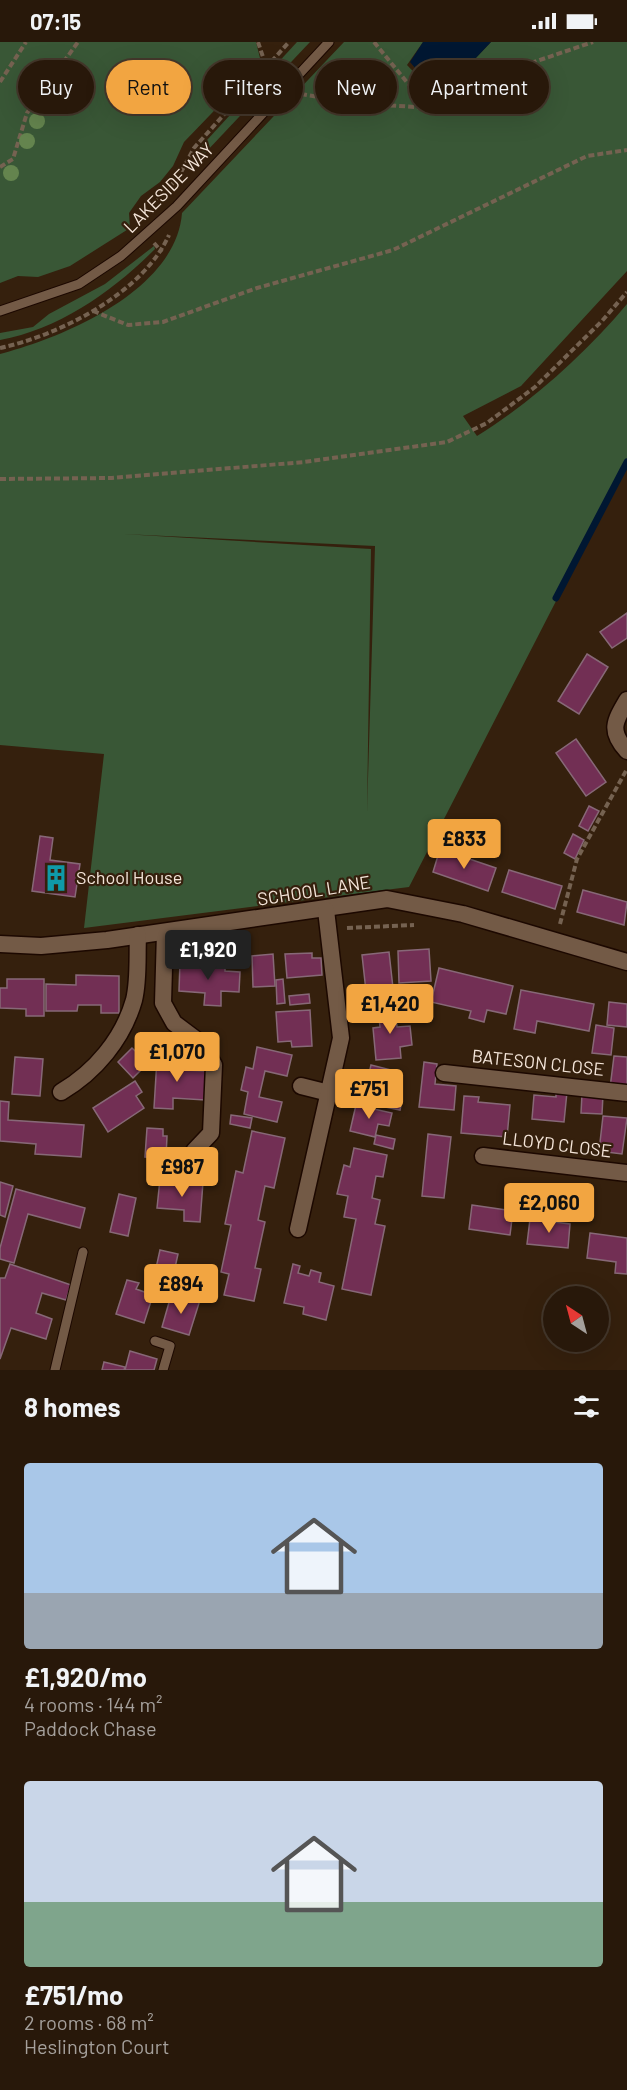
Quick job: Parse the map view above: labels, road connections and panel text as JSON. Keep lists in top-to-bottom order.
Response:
{
  "streets": {
    "street": ["SCHOOL LANE", "BATESON CLOSE", "LLOYD CLOSE"],
    "lane": ["LAKESIDE WAY"]
  },
  "places": {
    "building": ["School House"]
  },
  "north": "top left",
  "page": {
    "status": "07:15",
    "chip": [
      "Buy",
      "Rent",
      "Filters",
      "New",
      "Apartment"
    ],
    "price": [
      "£833",
      "£1,920",
      "£1,420",
      "£1,070",
      "£751",
      "£987",
      "£2,060",
      "£894"
    ],
    "heading": "8 homes",
    "list": [
      {
        "name": "£1,920/mo",
        "note": "4 rooms · 144 m² · Paddock Chase"
      },
      {
        "name": "£751/mo",
        "note": "2 rooms · 68 m² · Heslington Court"
      }
    ]
  }
}
